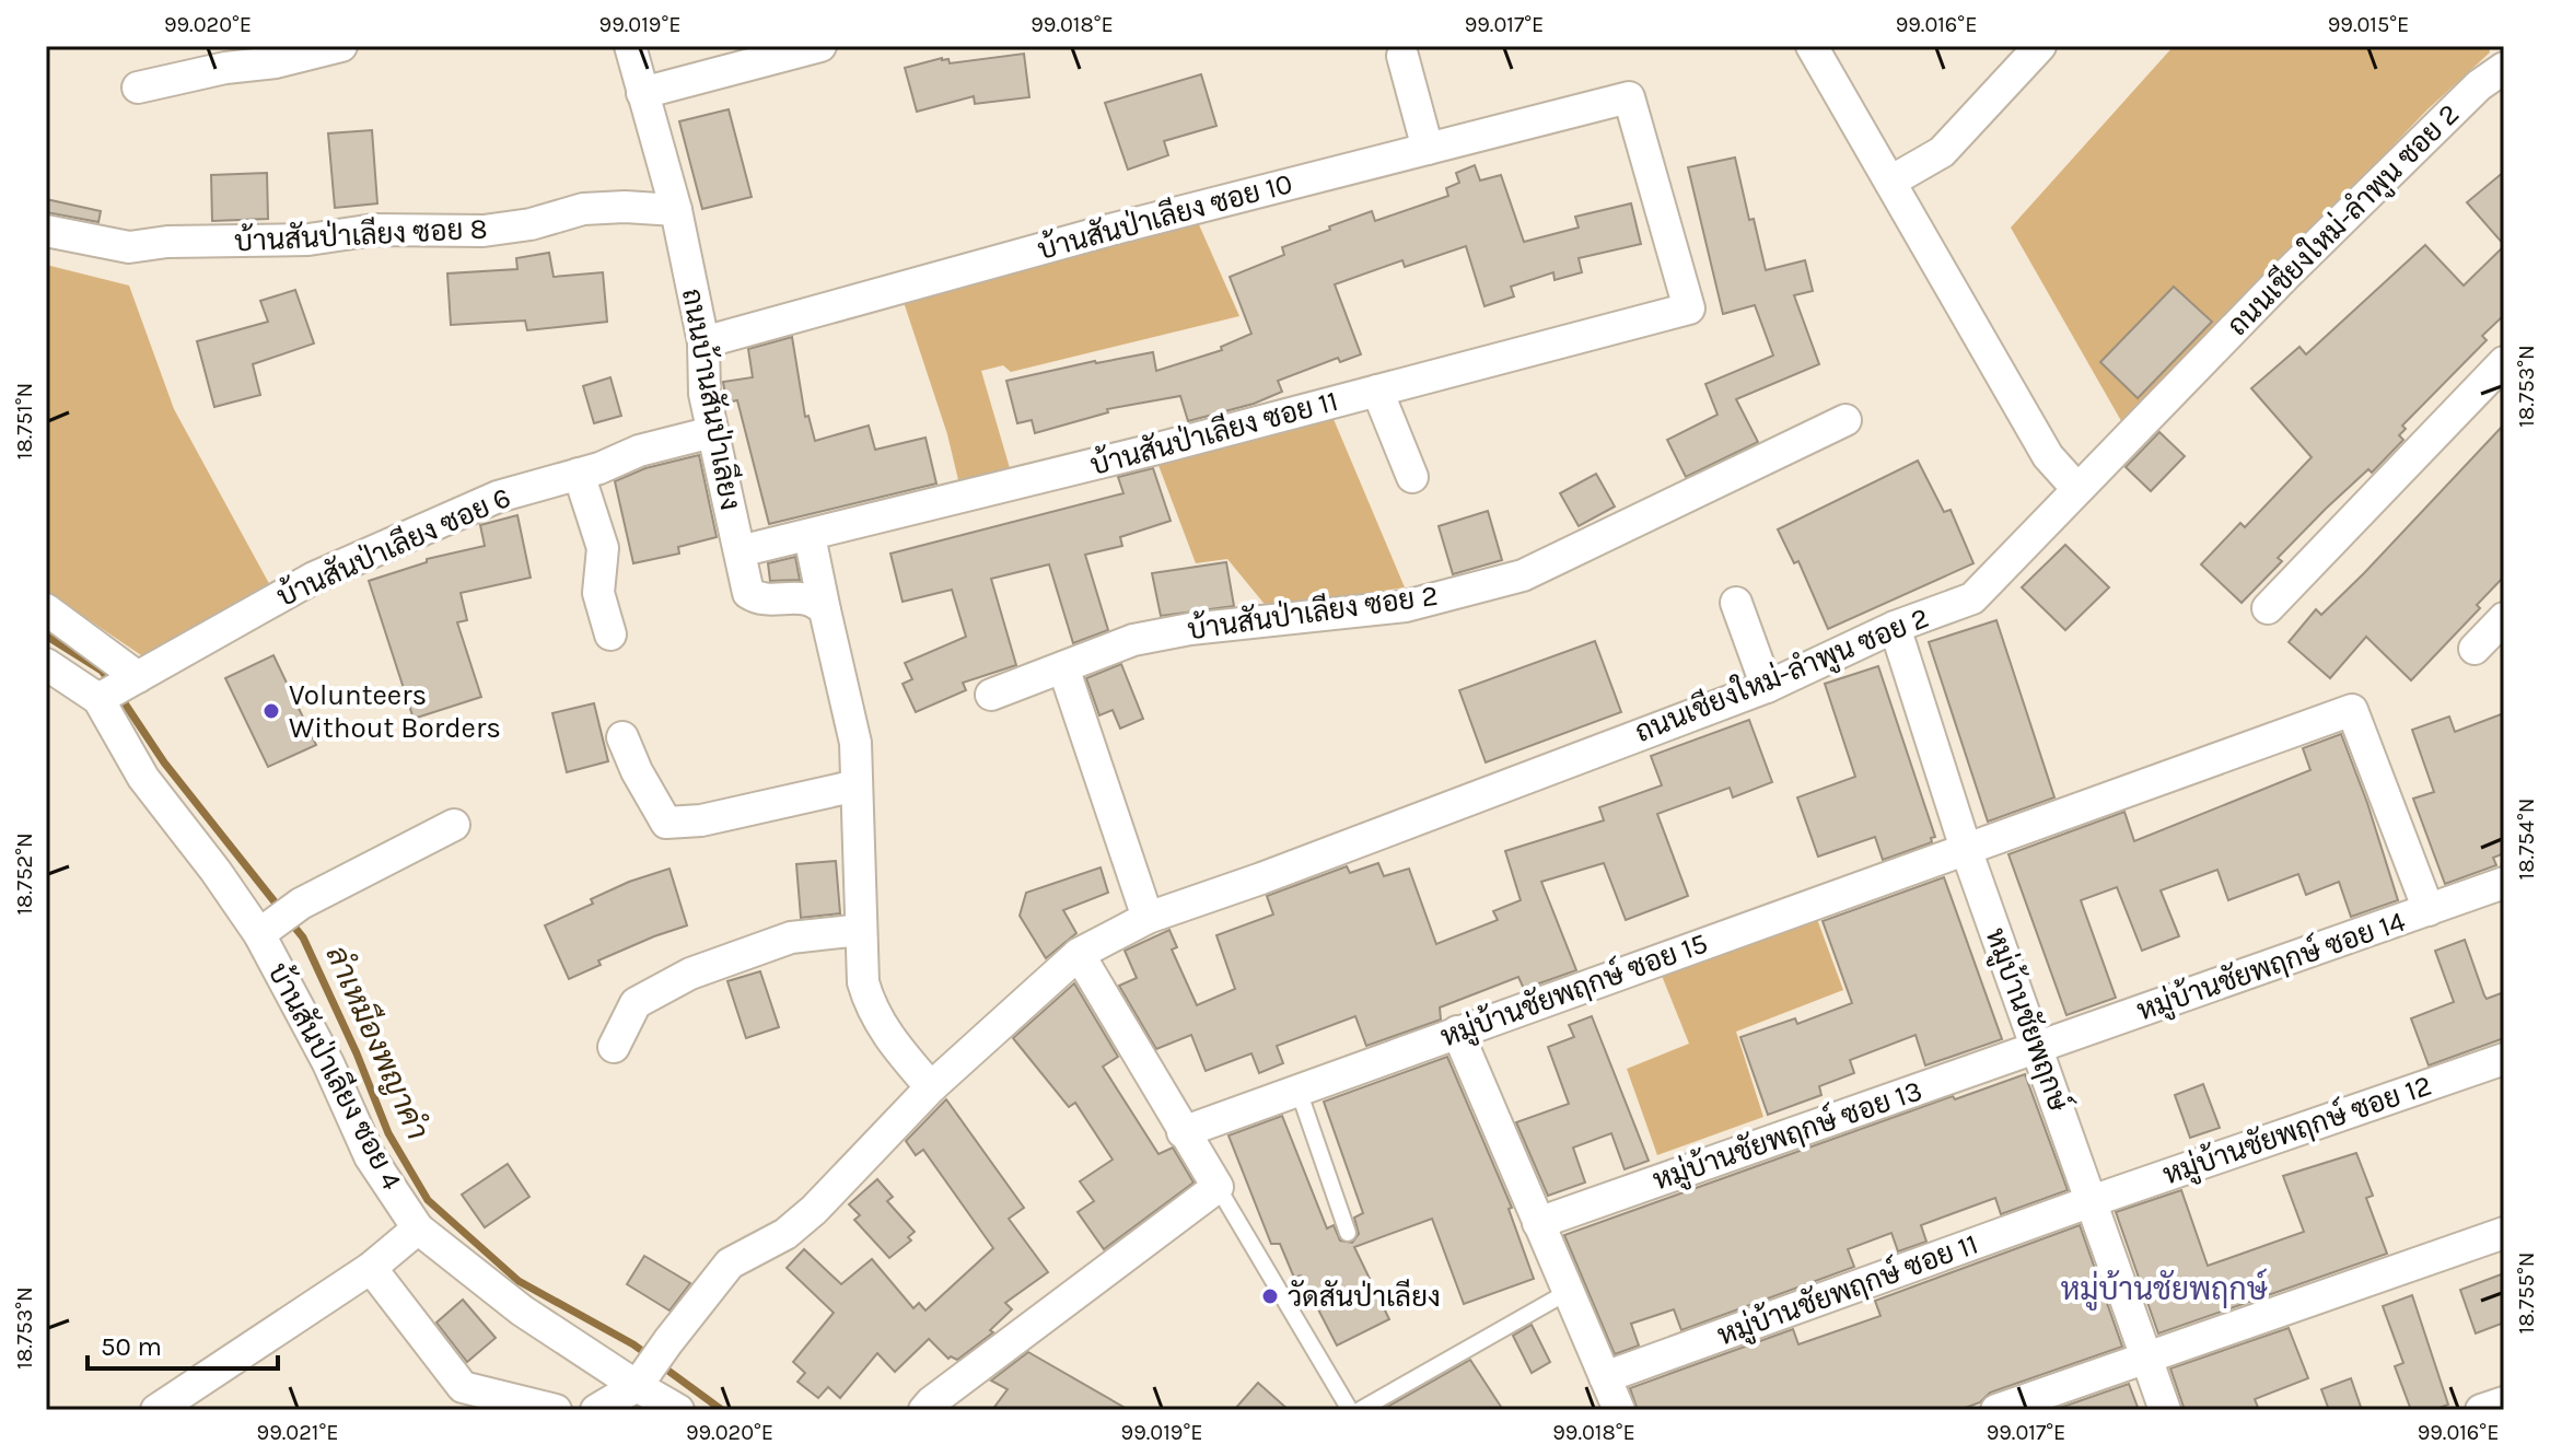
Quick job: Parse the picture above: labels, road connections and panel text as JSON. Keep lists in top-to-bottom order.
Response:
{
  "streets": {
    "street": [
      "บ้านสันป่าเลียง ซอย 10",
      "ถนนเชียงใหม่-ลำพูน ซอย 2",
      "บ้านสันป่าเลียง ซอย 8",
      "ถนนบ้านสันป่าเลียง",
      "บ้านสันป่าเลียง ซอย 11",
      "บ้านสันป่าเลียง ซอย 6",
      "บ้านสันป่าเลียง ซอย 2",
      "หมู่บ้านชัยพฤกษ์ ซอย 14",
      "หมู่บ้านชัยพฤกษ์ ซอย 15",
      "หมู่บ้านชัยพฤกษ์",
      "บ้านสันป่าเลียง ซอย 4",
      "หมู่บ้านชัยพฤกษ์ ซอย 12",
      "หมู่บ้านชัยพฤกษ์ ซอย 13",
      "หมู่บ้านชัยพฤกษ์ ซอย 11"
    ]
  },
  "crossings": [
    ["บ้านสันป่าเลียง ซอย 10", "ถนนบ้านสันป่าเลียง"],
    ["บ้านสันป่าเลียง ซอย 10", "บ้านสันป่าเลียง ซอย 11"],
    ["ถนนเชียงใหม่-ลำพูน ซอย 2", "หมู่บ้านชัยพฤกษ์"],
    ["บ้านสันป่าเลียง ซอย 8", "ถนนบ้านสันป่าเลียง"],
    ["ถนนบ้านสันป่าเลียง", "บ้านสันป่าเลียง ซอย 11"],
    ["ถนนบ้านสันป่าเลียง", "บ้านสันป่าเลียง ซอย 6"],
    ["บ้านสันป่าเลียง ซอย 6", "บ้านสันป่าเลียง ซอย 4"],
    ["หมู่บ้านชัยพฤกษ์ ซอย 14", "หมู่บ้านชัยพฤกษ์ ซอย 15"],
    ["หมู่บ้านชัยพฤกษ์ ซอย 14", "หมู่บ้านชัยพฤกษ์"],
    ["หมู่บ้านชัยพฤกษ์ ซอย 14", "หมู่บ้านชัยพฤกษ์ ซอย 13"],
    ["หมู่บ้านชัยพฤกษ์ ซอย 15", "หมู่บ้านชัยพฤกษ์"],
    ["หมู่บ้านชัยพฤกษ์", "หมู่บ้านชัยพฤกษ์ ซอย 12"],
    ["หมู่บ้านชัยพฤกษ์", "หมู่บ้านชัยพฤกษ์ ซอย 13"],
    ["หมู่บ้านชัยพฤกษ์", "หมู่บ้านชัยพฤกษ์ ซอย 11"],
    ["หมู่บ้านชัยพฤกษ์ ซอย 12", "หมู่บ้านชัยพฤกษ์ ซอย 11"]
  ],
  "districts": ["หมู่บ้านชัยพฤกษ์"],
  "water": ["ลำเหมืองพญาคำ"],
  "places": ["Volunteers Without Borders", "วัดสันป่าเลียง"],
  "scale_bar": "50 m",
  "coordinates": [
    "99.020°E",
    "99.019°E",
    "99.018°E",
    "99.017°E",
    "99.016°E",
    "99.015°E",
    "18.753°N",
    "18.751°N",
    "18.754°N",
    "18.752°N",
    "18.755°N",
    "99.021°E"
  ]
}
